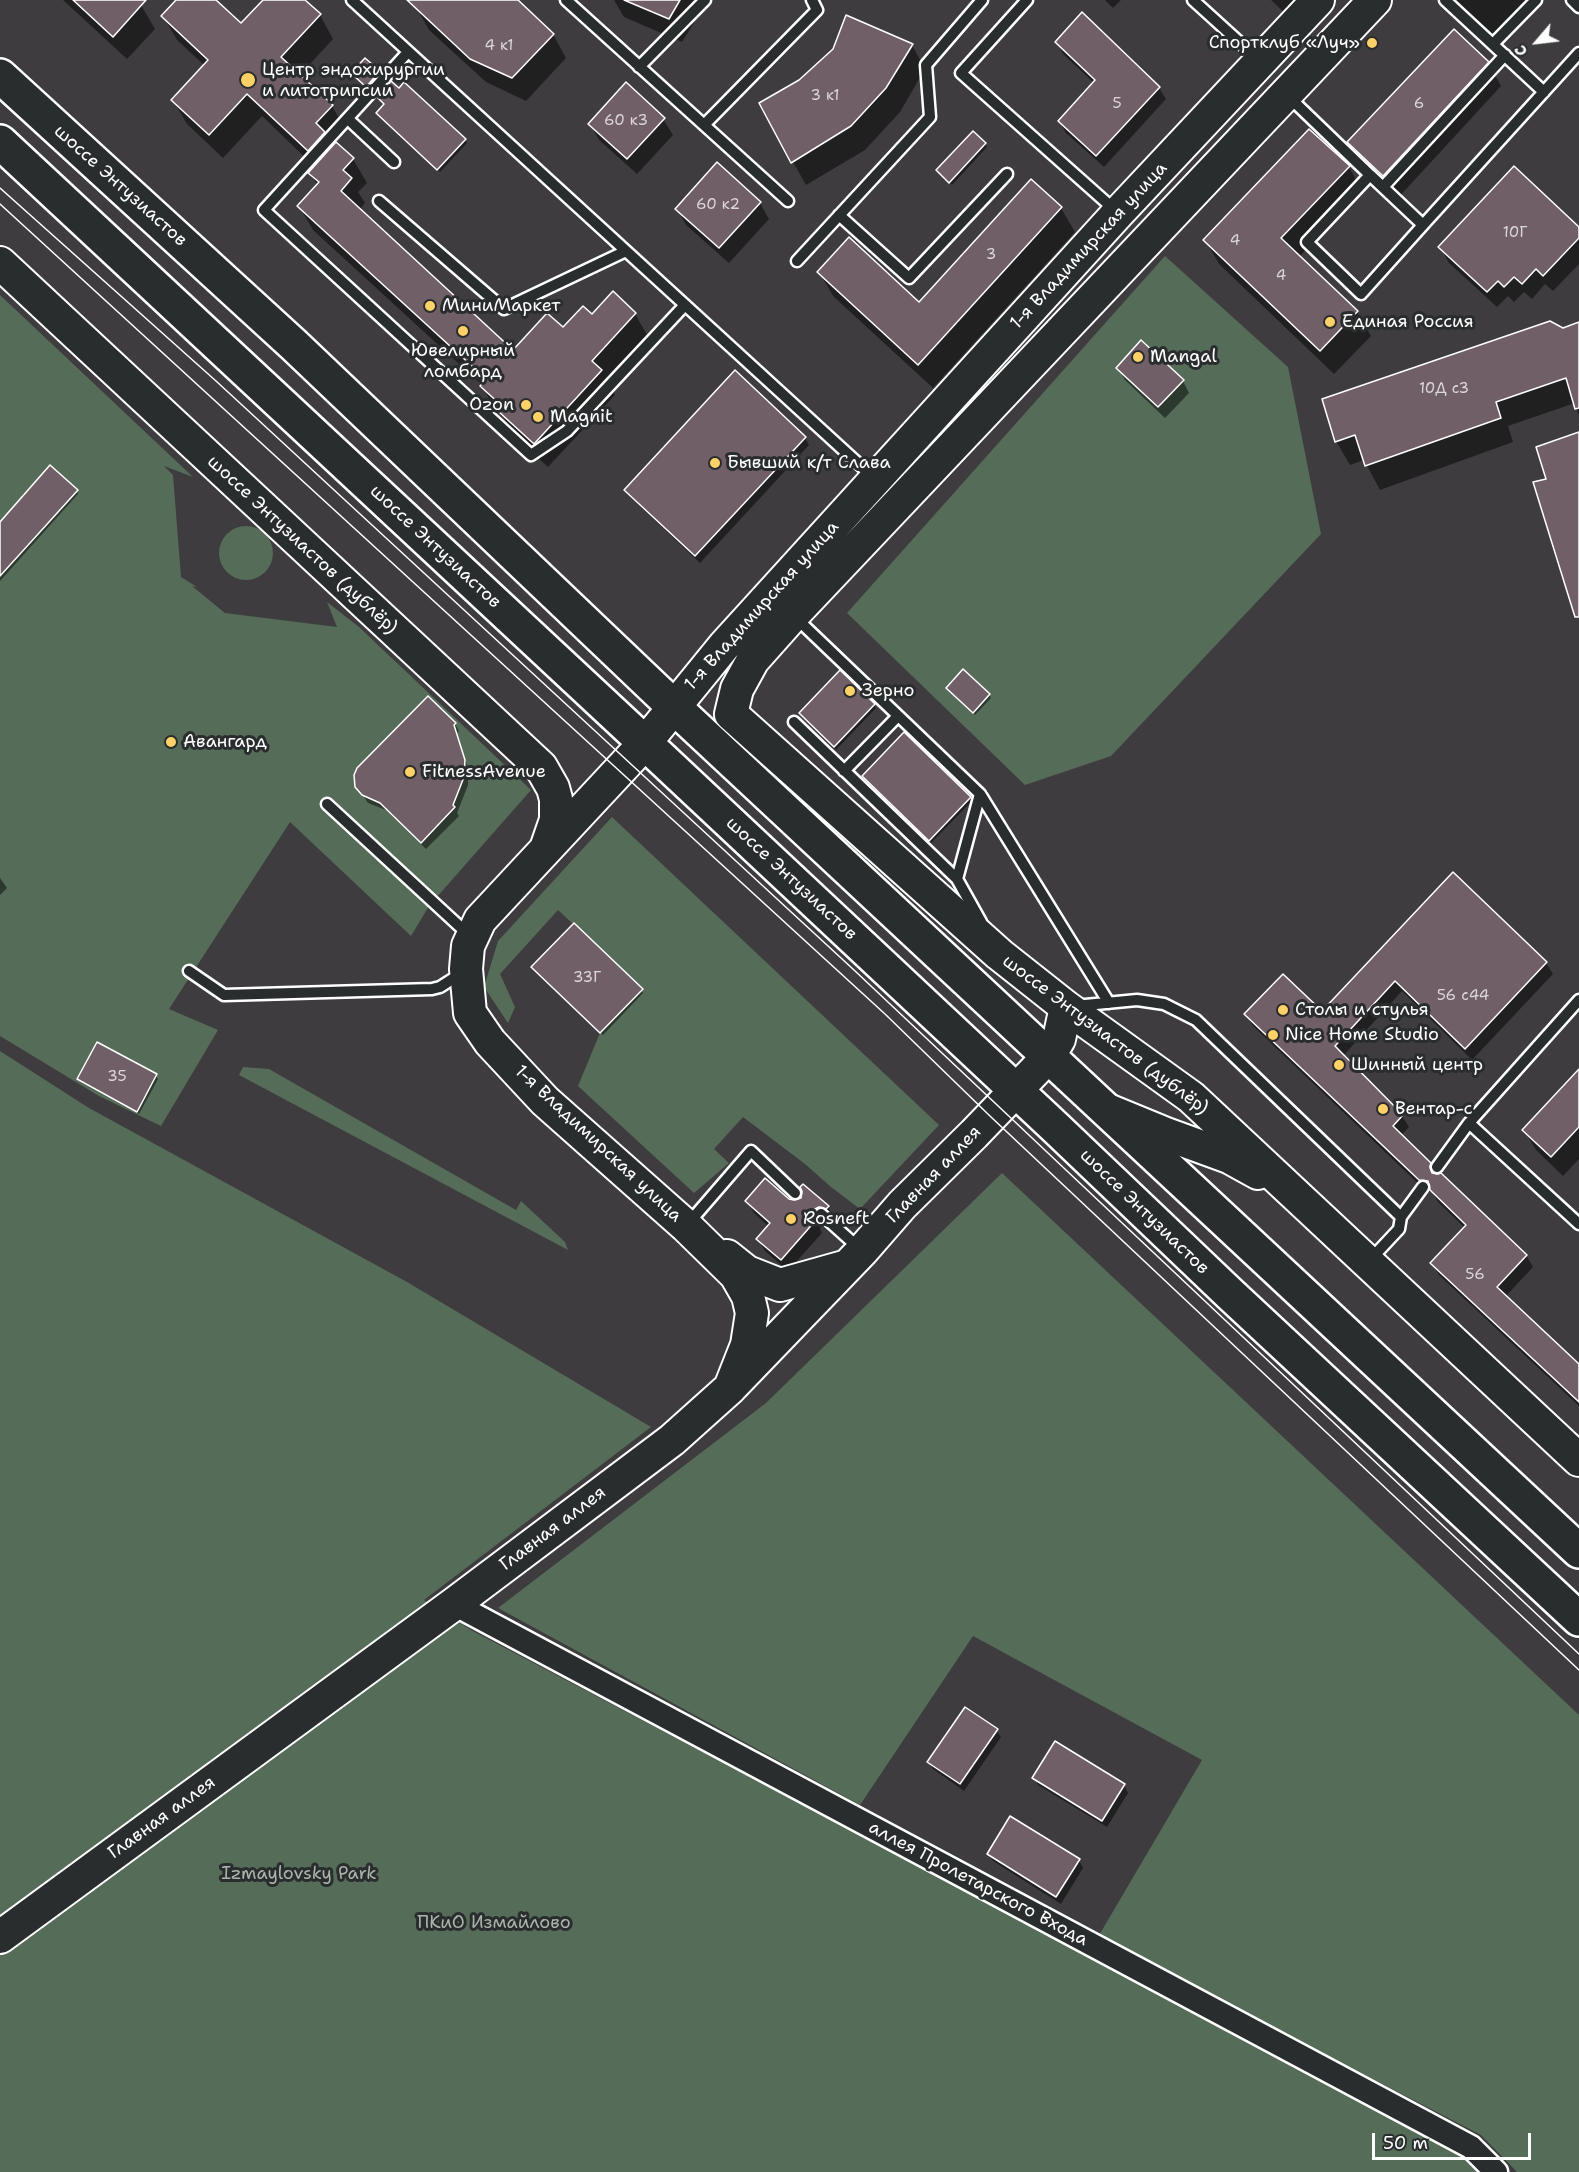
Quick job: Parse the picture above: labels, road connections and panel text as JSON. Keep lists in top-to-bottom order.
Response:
{
  "streets": {
    "main road": [
      "шоссе Энтузиастов",
      "1-я Владимирская улица",
      "шоссе Энтузиастов (дублёр)",
      "Главная аллея"
    ],
    "street": ["аллея Пролетарского Входа"]
  },
  "crossings": [
    ["шоссе Энтузиастов", "1-я Владимирская улица"],
    ["шоссе Энтузиастов", "шоссе Энтузиастов (дублёр)"],
    ["шоссе Энтузиастов", "Главная аллея"],
    ["1-я Владимирская улица", "шоссе Энтузиастов (дублёр)"],
    ["1-я Владимирская улица", "Главная аллея"],
    ["шоссе Энтузиастов (дублёр)", "Главная аллея"],
    ["Главная аллея", "аллея Пролетарского Входа"]
  ],
  "parks": ["Izmaylovsky Park", "ПКиО Измайлово"],
  "places": [
    "Спортклуб «Луч»",
    "Центр эндохирургии и литотрипсии",
    "МиниМаркет",
    "Единая Россия",
    "Ювелирный ломбард",
    "Mangal",
    "Ozon",
    "Magnit",
    "Бывший к/т Слава",
    "Зерно",
    "Авангард",
    "FitnessAvenue",
    "Столы и стулья",
    "Nice Home Studio",
    "Шинный центр",
    "Вентар-с",
    "Rosneft"
  ],
  "house_numbers": [
    "4 к1",
    "3 к1",
    "5",
    "6",
    "60 к3",
    "60 к2",
    "10Г",
    "4",
    "3",
    "4",
    "10Д с3",
    "33Г",
    "56 с44",
    "35",
    "56"
  ],
  "scale_bar": "50 m",
  "north": "bottom left"
}
